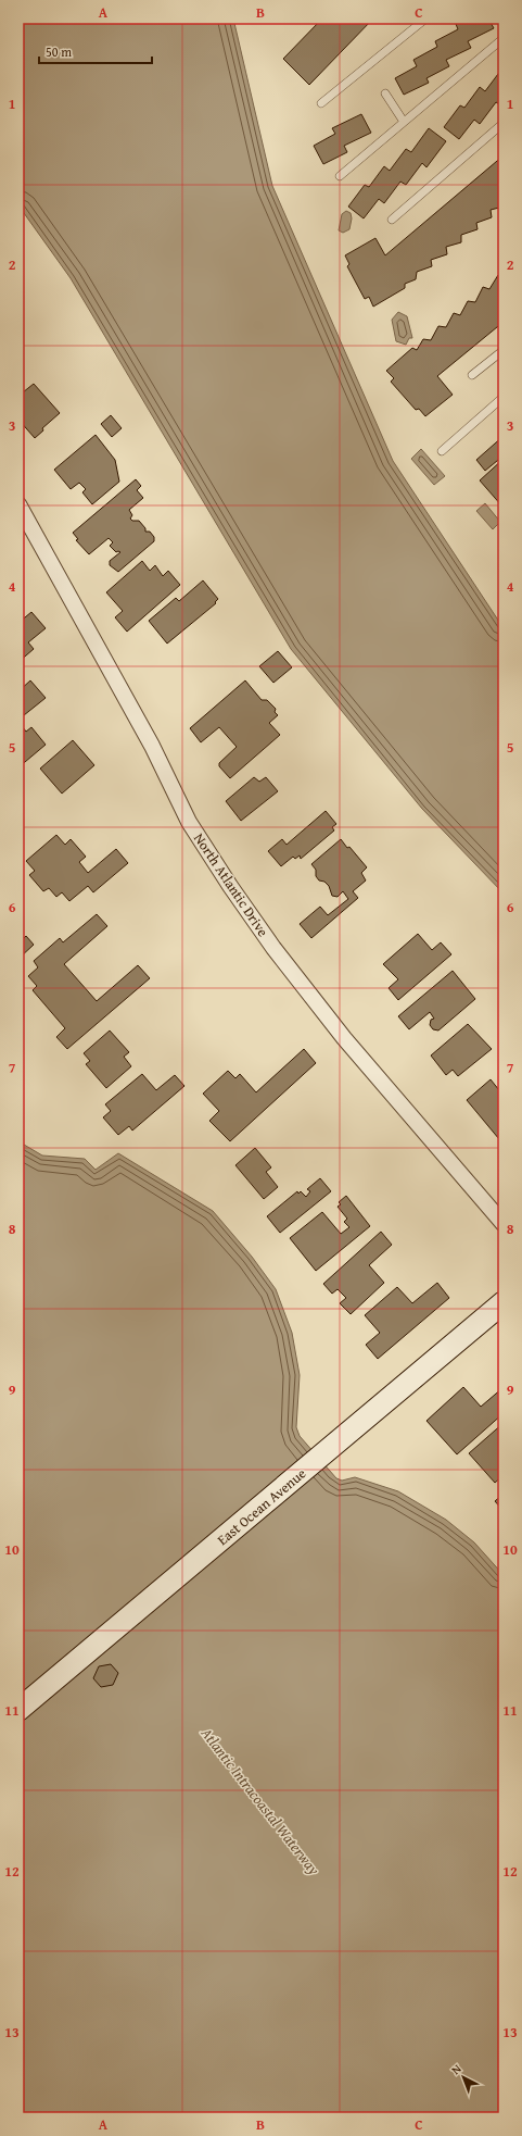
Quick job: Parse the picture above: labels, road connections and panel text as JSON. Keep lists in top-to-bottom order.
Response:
{
  "streets": {
    "main road": ["East Ocean Avenue"],
    "street": ["North Atlantic Drive"]
  },
  "water": ["Atlantic Intracoastal Waterway"],
  "scale_bar": "50 m",
  "north": "top left",
  "grid": {
    "columns": ["A", "B", "C"],
    "rows": [
      "1",
      "2",
      "3",
      "4",
      "5",
      "6",
      "7",
      "8",
      "9",
      "10",
      "11",
      "12",
      "13"
    ]
  }
}
